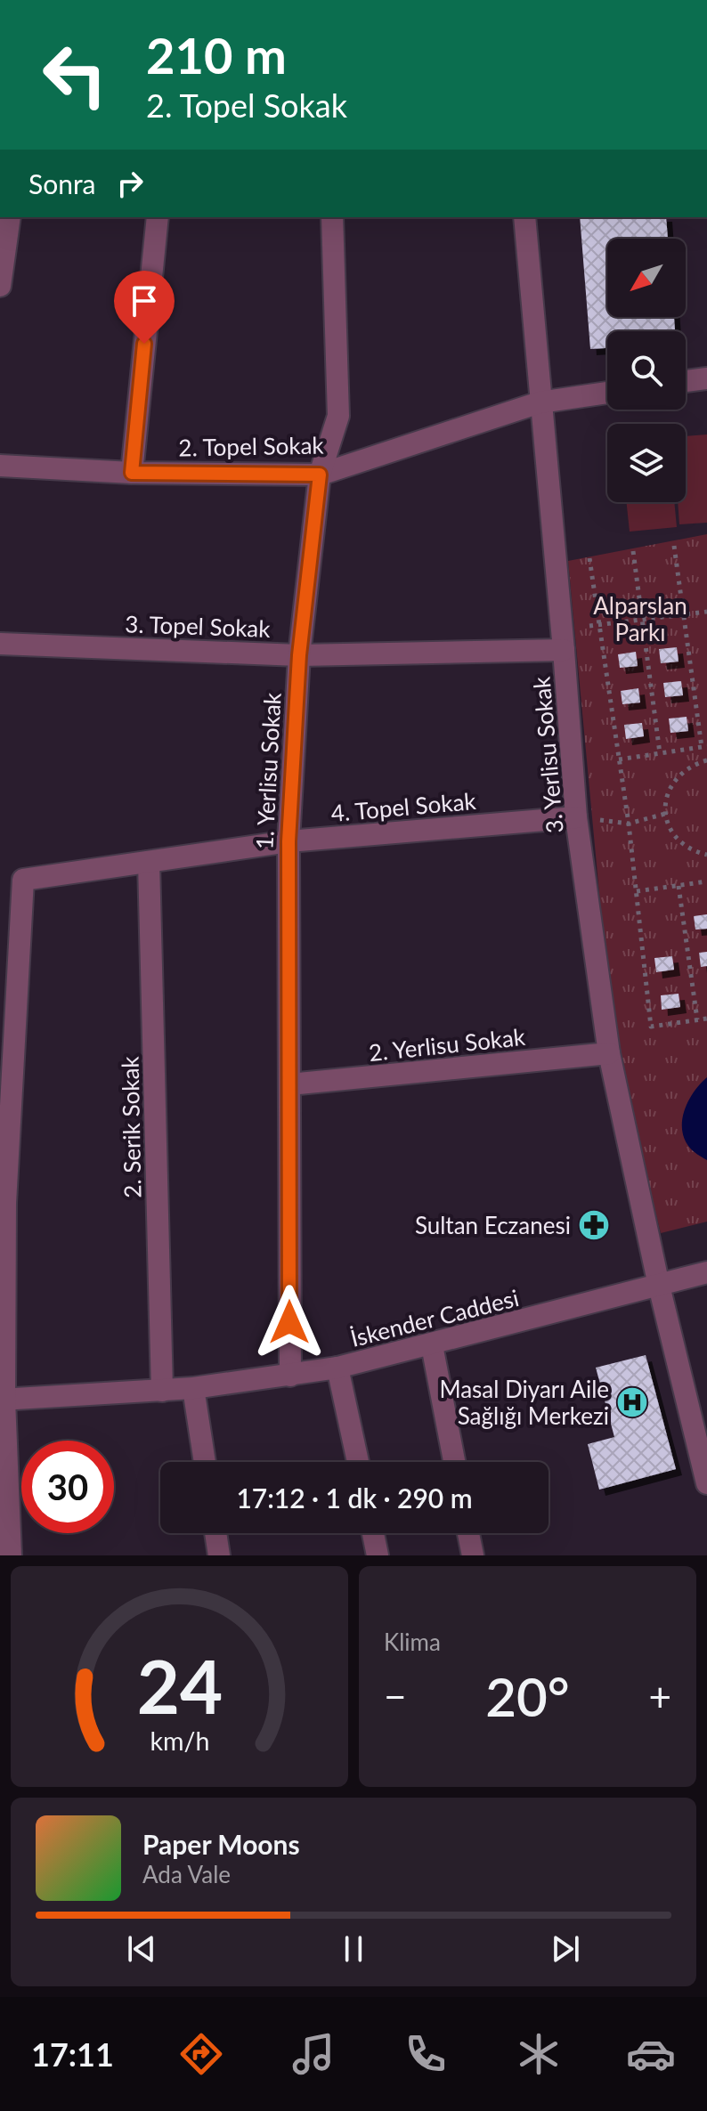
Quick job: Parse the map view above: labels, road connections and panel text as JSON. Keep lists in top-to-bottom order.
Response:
{
  "streets": {
    "street": [
      "2. Topel Sokak",
      "3. Topel Sokak",
      "3. Yerlisu Sokak",
      "1. Yerlisu Sokak",
      "4. Topel Sokak",
      "2. Yerlisu Sokak",
      "2. Serik Sokak",
      "İskender Caddesi"
    ]
  },
  "crossings": [
    ["2. Topel Sokak", "3. Yerlisu Sokak"],
    ["2. Topel Sokak", "1. Yerlisu Sokak"],
    ["3. Topel Sokak", "3. Yerlisu Sokak"],
    ["3. Topel Sokak", "1. Yerlisu Sokak"],
    ["3. Yerlisu Sokak", "4. Topel Sokak"],
    ["3. Yerlisu Sokak", "2. Yerlisu Sokak"],
    ["3. Yerlisu Sokak", "İskender Caddesi"],
    ["1. Yerlisu Sokak", "4. Topel Sokak"],
    ["1. Yerlisu Sokak", "2. Yerlisu Sokak"],
    ["1. Yerlisu Sokak", "İskender Caddesi"],
    ["4. Topel Sokak", "2. Serik Sokak"],
    ["4. Topel Sokak", "İskender Caddesi"],
    ["2. Serik Sokak", "İskender Caddesi"]
  ],
  "parks": ["Alparslan Parkı"],
  "places": {
    "pharmacy": ["Sultan Eczanesi"],
    "hospital": ["Masal Diyarı Aile Sağlığı Merkezi"]
  },
  "north": "bottom left",
  "page": {
    "turn": ["210 m", "2. Topel Sokak"],
    "then": "Sonra",
    "limit": "30",
    "trip": "17:12 · 1 dk · 290 m",
    "tile": "Klima",
    "heat": ["−", "20°", "+"],
    "song": ["Paper Moons", "Ada Vale"],
    "tabs": "17:11",
    "gauge": ["24", "km/h"]
  }
}
